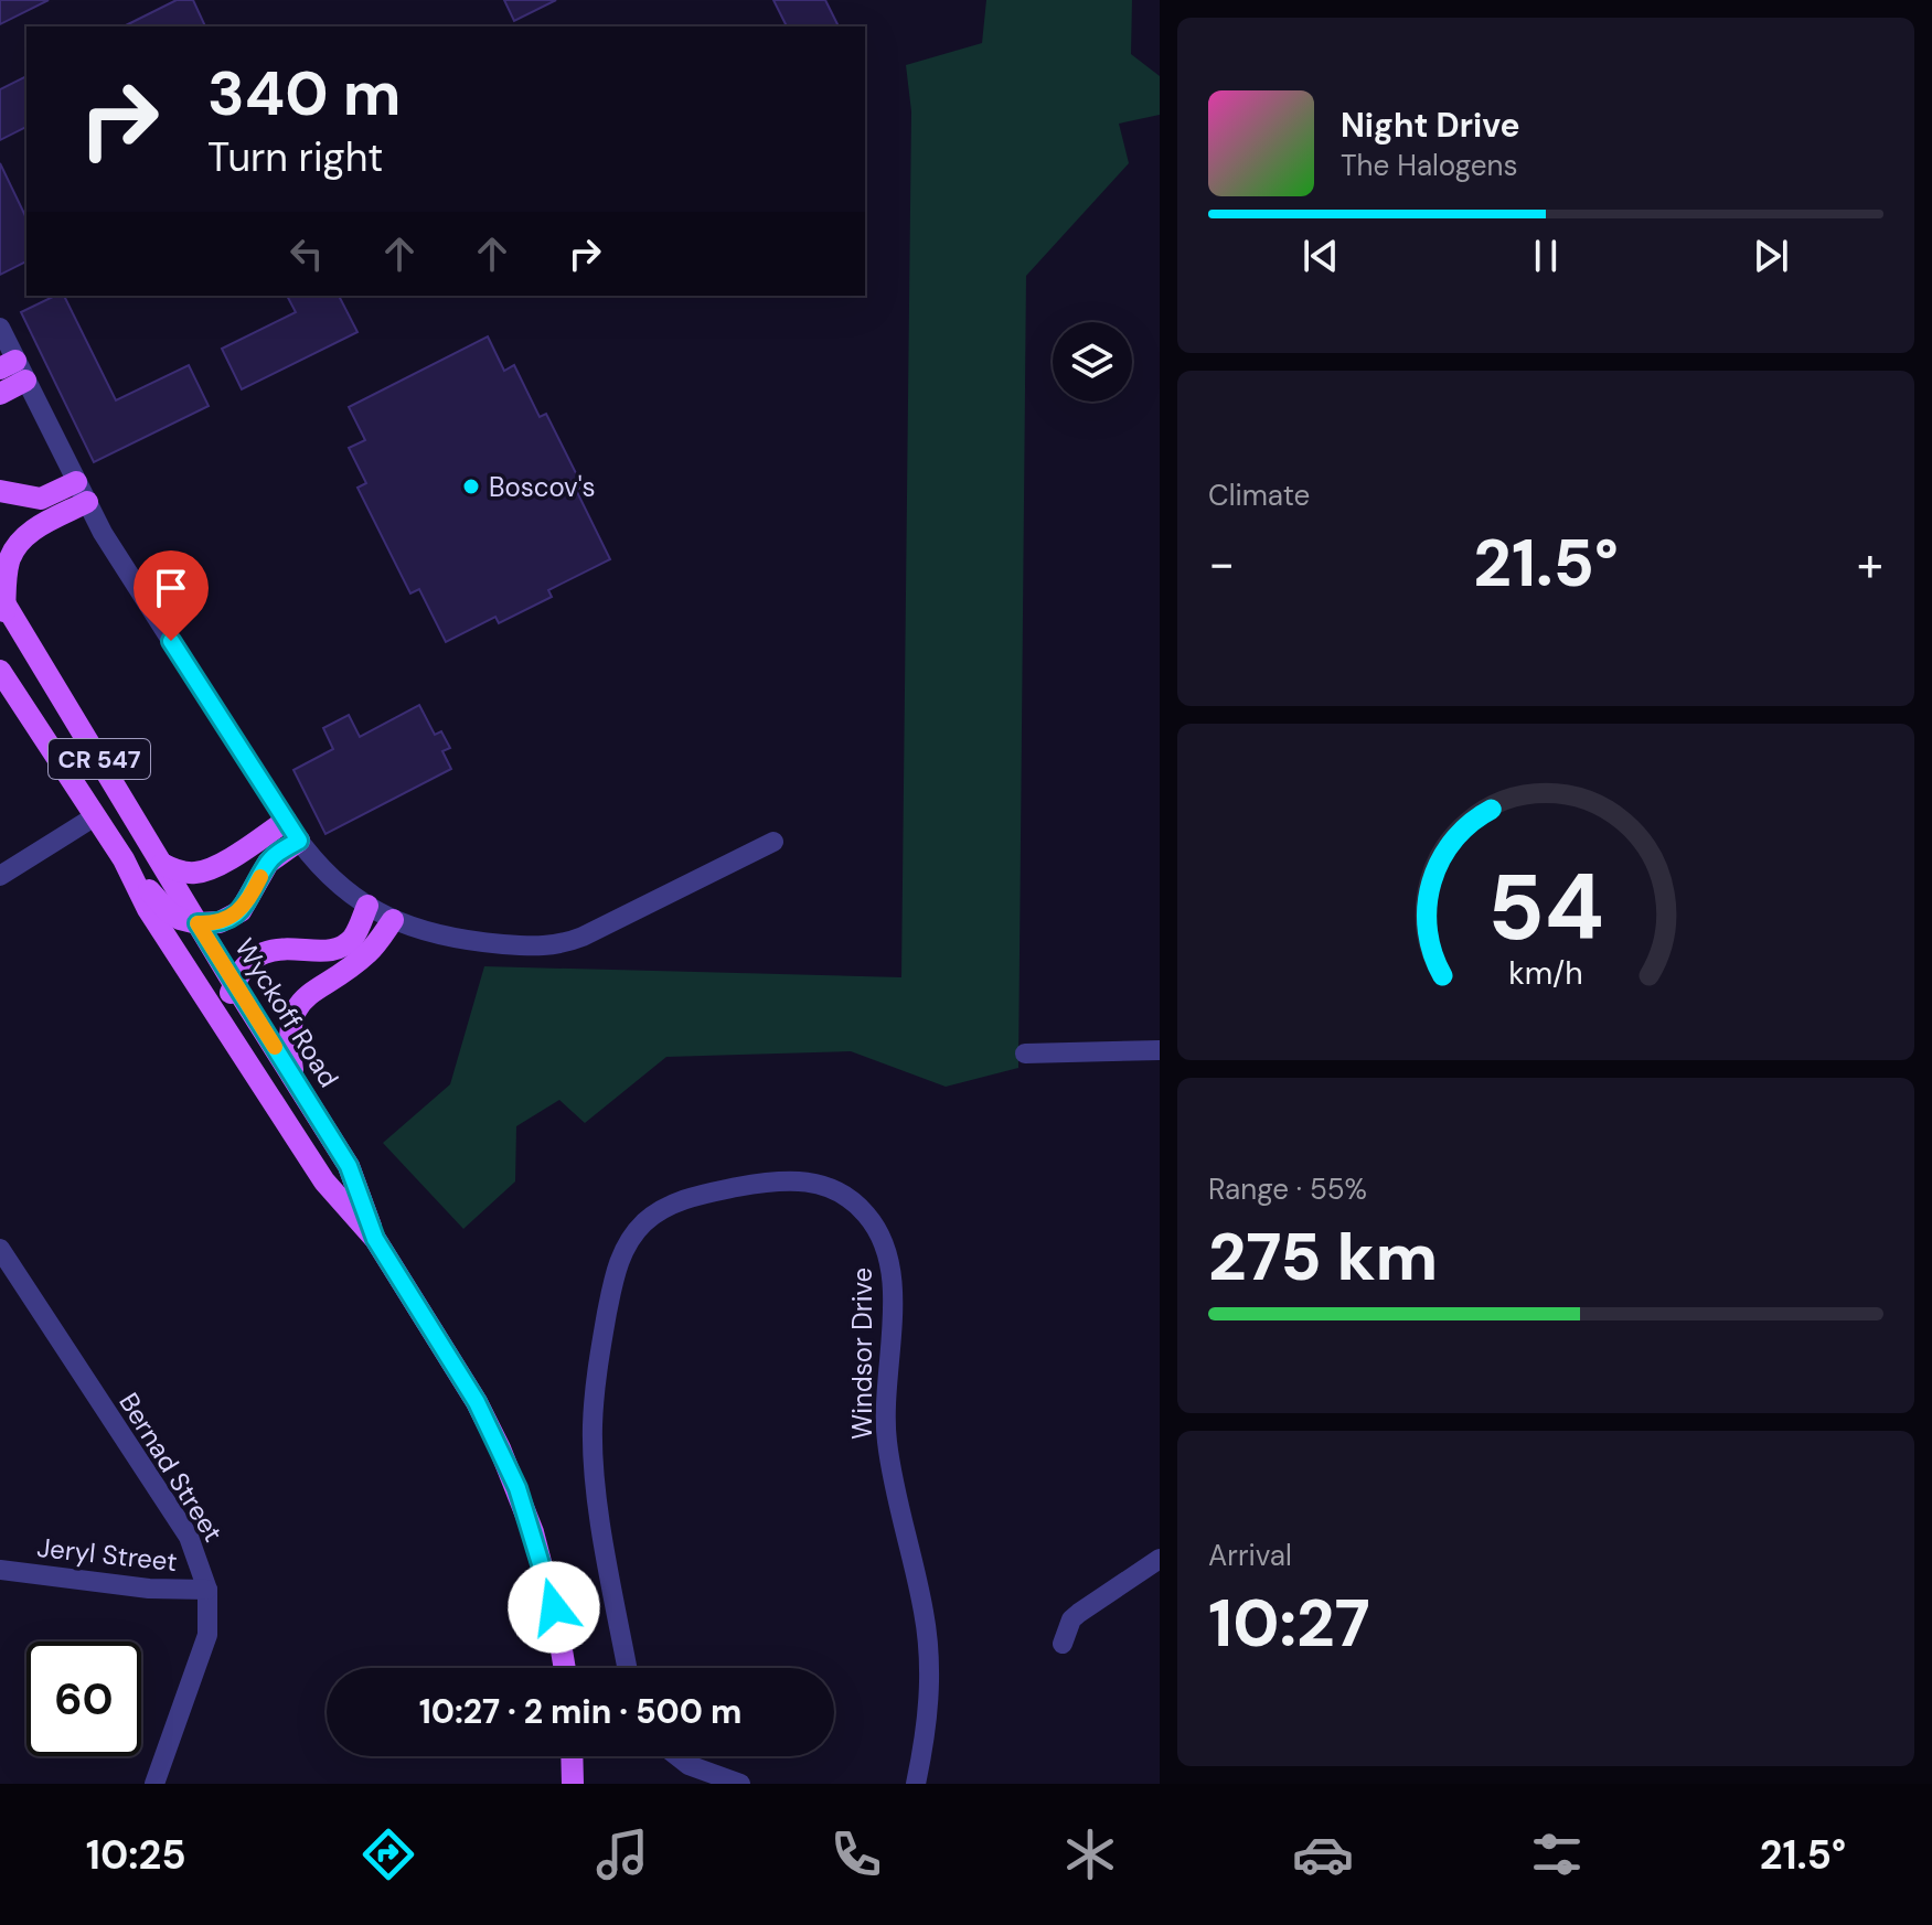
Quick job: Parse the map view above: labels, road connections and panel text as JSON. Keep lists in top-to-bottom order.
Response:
{
  "streets": {
    "main road": ["CR 547", "Wyckoff Road"],
    "street": ["Windsor Drive", "Bernad Street", "Jeryl Street"]
  },
  "crossings": [
    ["Bernad Street", "Jeryl Street"]
  ],
  "places": ["Boscov's"],
  "page": {
    "turn": ["340 m", "Turn right"],
    "song": ["Night Drive", "The Halogens"],
    "tile": [
      "Climate",
      ["Range · 55%", "275 km"],
      ["Arrival", "10:27"]
    ],
    "heat": ["−", "21.5°", "+"],
    "limit": "60",
    "trip": "10:27 · 2 min · 500 m",
    "tabs": ["10:25", "21.5°"],
    "gauge": ["54", "km/h"]
  }
}
